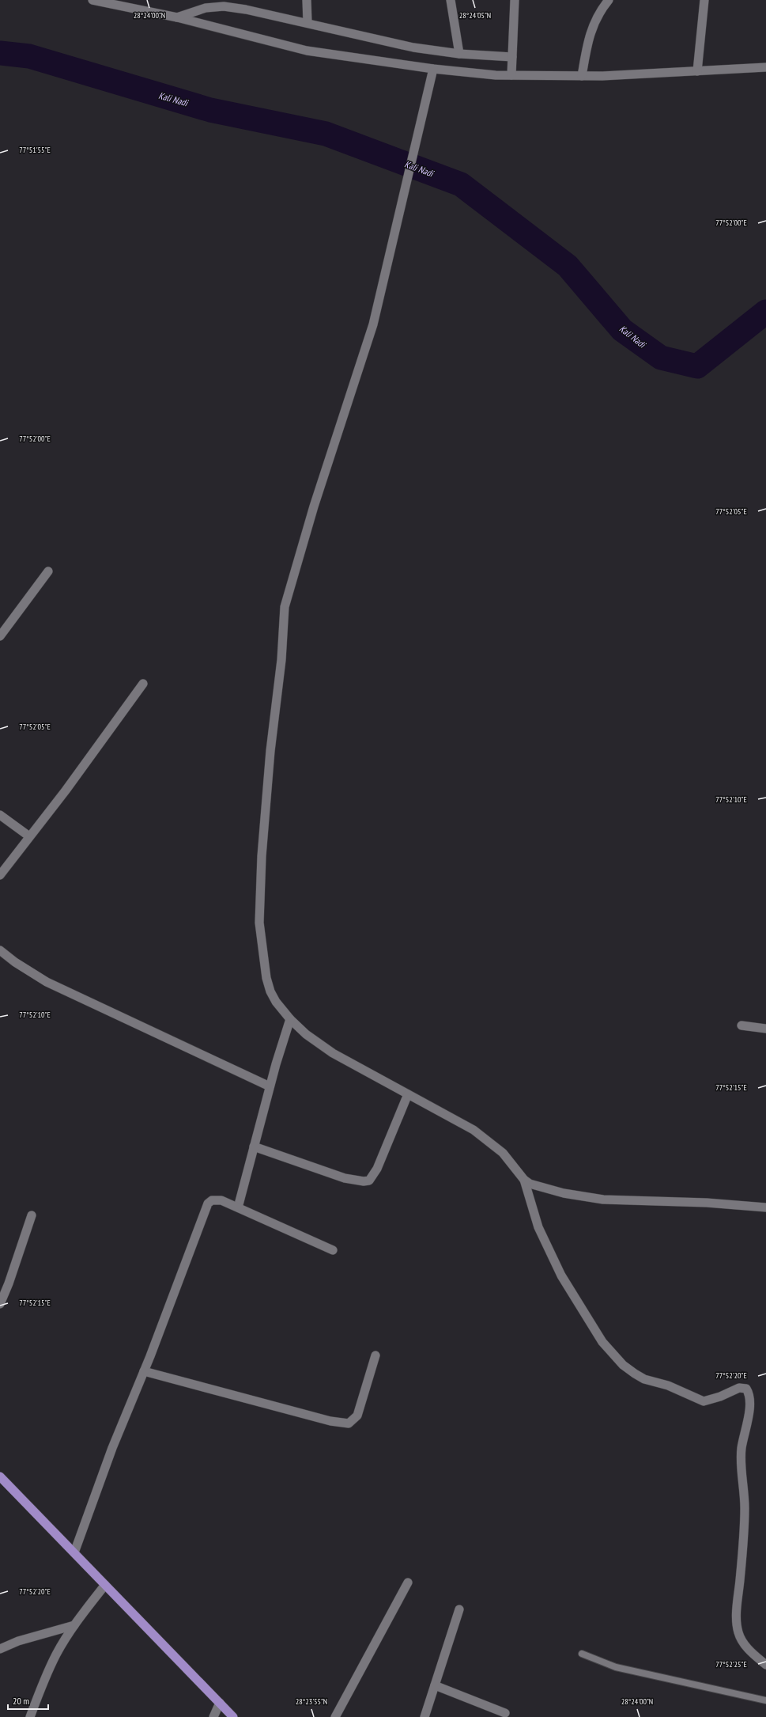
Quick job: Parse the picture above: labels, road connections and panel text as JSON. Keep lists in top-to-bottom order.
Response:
{
  "water": ["Kali Nadi"],
  "scale_bar": "20 m",
  "coordinates": [
    "28°24'00\"N",
    "28°24'05\"N",
    "77°51'55\"E",
    "77°52'00\"E",
    "77°52'05\"E",
    "77°52'10\"E",
    "77°52'15\"E",
    "77°52'20\"E",
    "77°52'25\"E",
    "28°23'55\"N"
  ]
}
